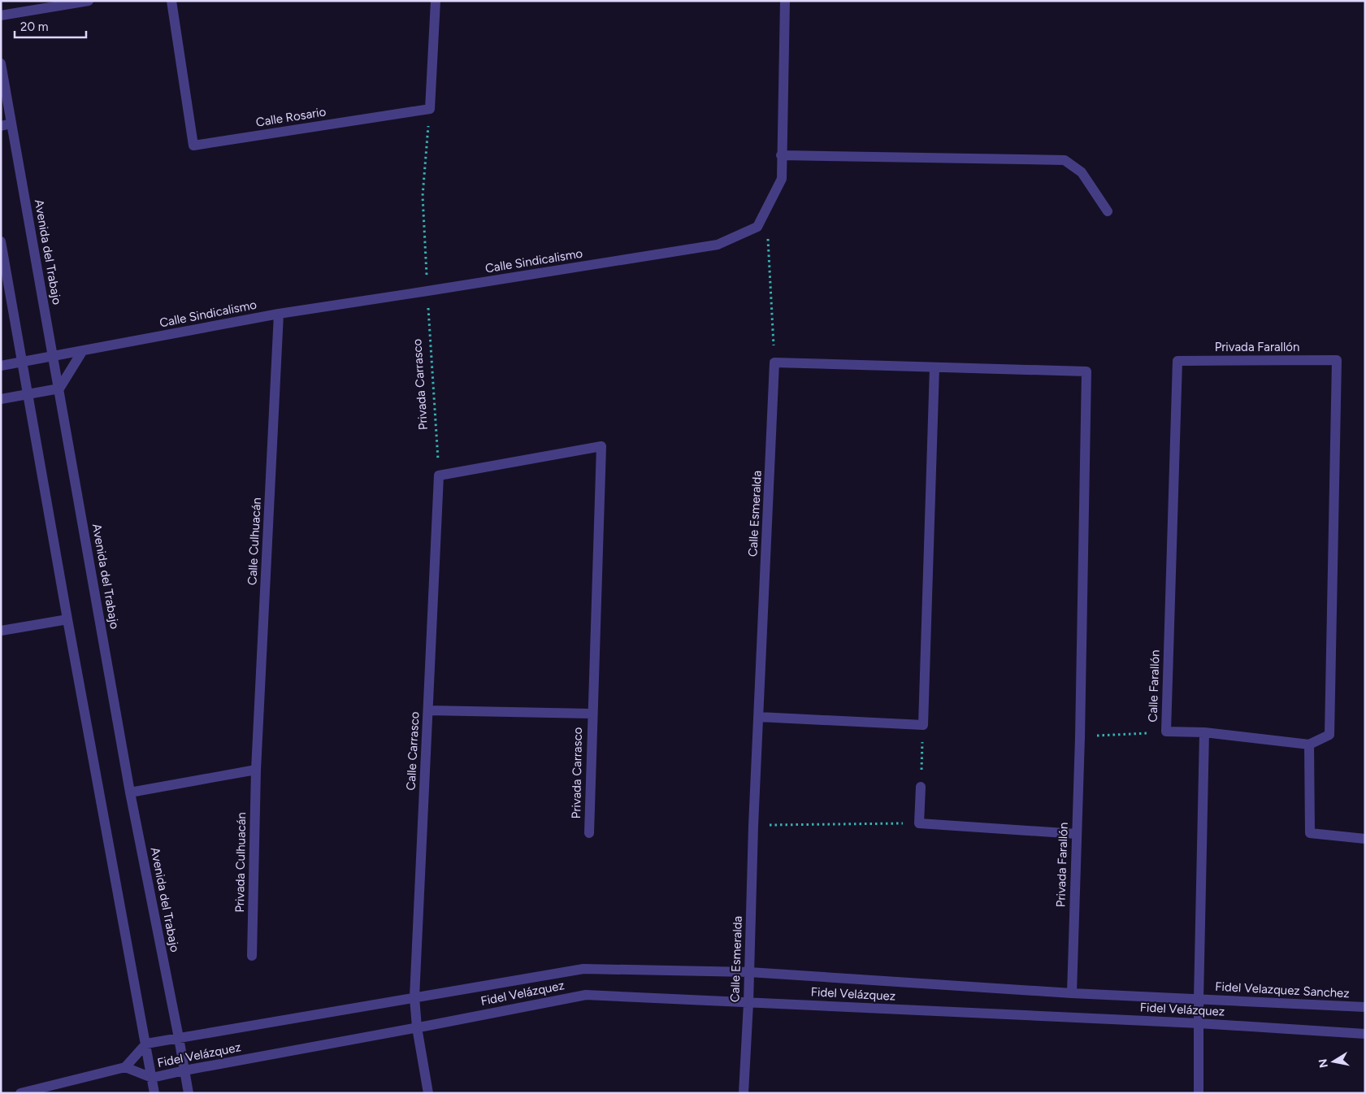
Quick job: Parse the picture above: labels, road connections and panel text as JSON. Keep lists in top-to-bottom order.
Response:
{
  "streets": {
    "street": [
      "Calle Rosario",
      "Avenida del Trabajo",
      "Calle Sindicalismo",
      "Privada Farallón",
      "Privada Carrasco",
      "Calle Esmeralda",
      "Calle Culhuacán",
      "Calle Farallón",
      "Calle Carrasco",
      "Privada Culhuacán",
      "Fidel Velazquez Sanchez",
      "Fidel Velázquez"
    ]
  },
  "crossings": [
    ["Calle Rosario", "Privada Carrasco"],
    ["Avenida del Trabajo", "Calle Sindicalismo"],
    ["Avenida del Trabajo", "Fidel Velázquez"],
    ["Calle Sindicalismo", "Privada Carrasco"],
    ["Calle Sindicalismo", "Calle Culhuacán"],
    ["Privada Farallón", "Calle Farallón"],
    ["Privada Farallón", "Fidel Velázquez"],
    ["Privada Carrasco", "Calle Carrasco"],
    ["Calle Esmeralda", "Fidel Velázquez"],
    ["Calle Culhuacán", "Privada Culhuacán"],
    ["Calle Carrasco", "Fidel Velázquez"],
    ["Fidel Velazquez Sanchez", "Fidel Velázquez"]
  ],
  "scale_bar": "20 m",
  "north": "left"
}
